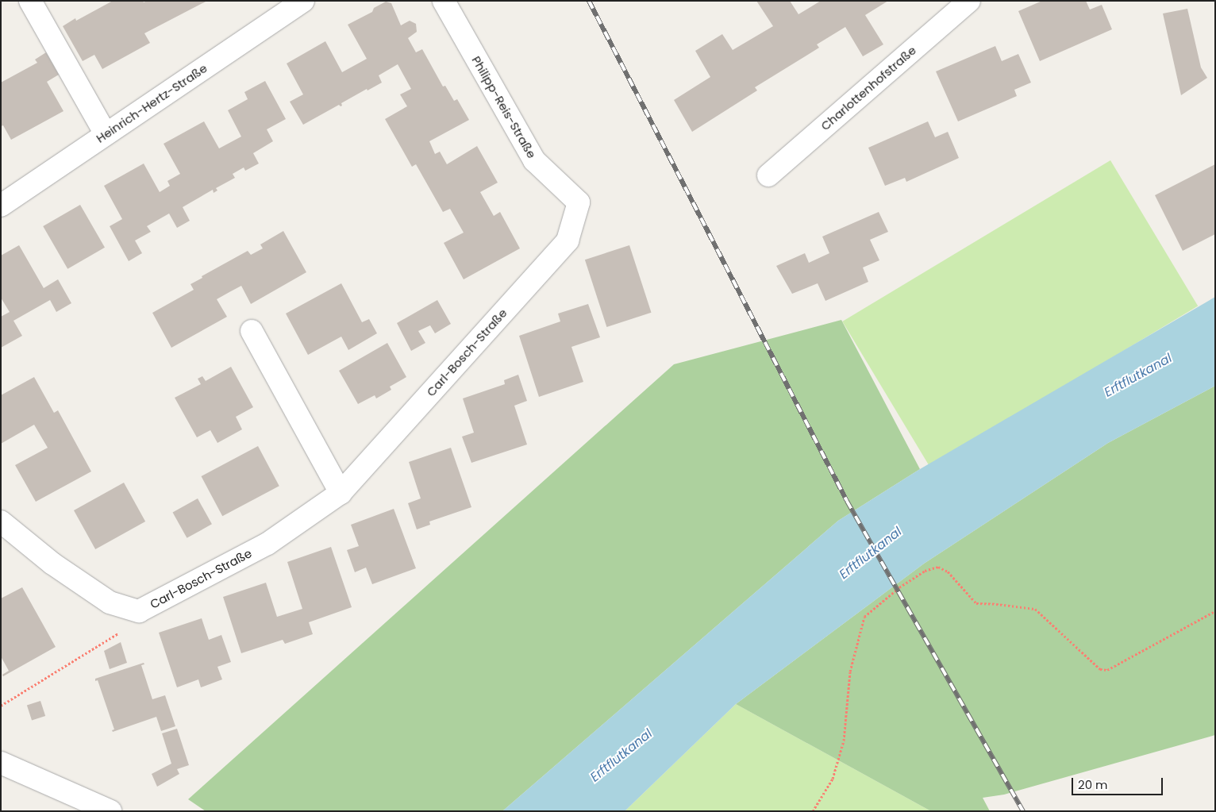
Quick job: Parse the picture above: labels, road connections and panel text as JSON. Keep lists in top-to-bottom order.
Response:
{
  "streets": {
    "street": [
      "Charlottenhofstraße",
      "Heinrich-Hertz-Straße",
      "Philipp-Reis-Straße",
      "Carl-Bosch-Straße"
    ]
  },
  "crossings": [
    ["Philipp-Reis-Straße", "Carl-Bosch-Straße"]
  ],
  "water": ["Erftflutkanal"],
  "scale_bar": "20 m"
}
